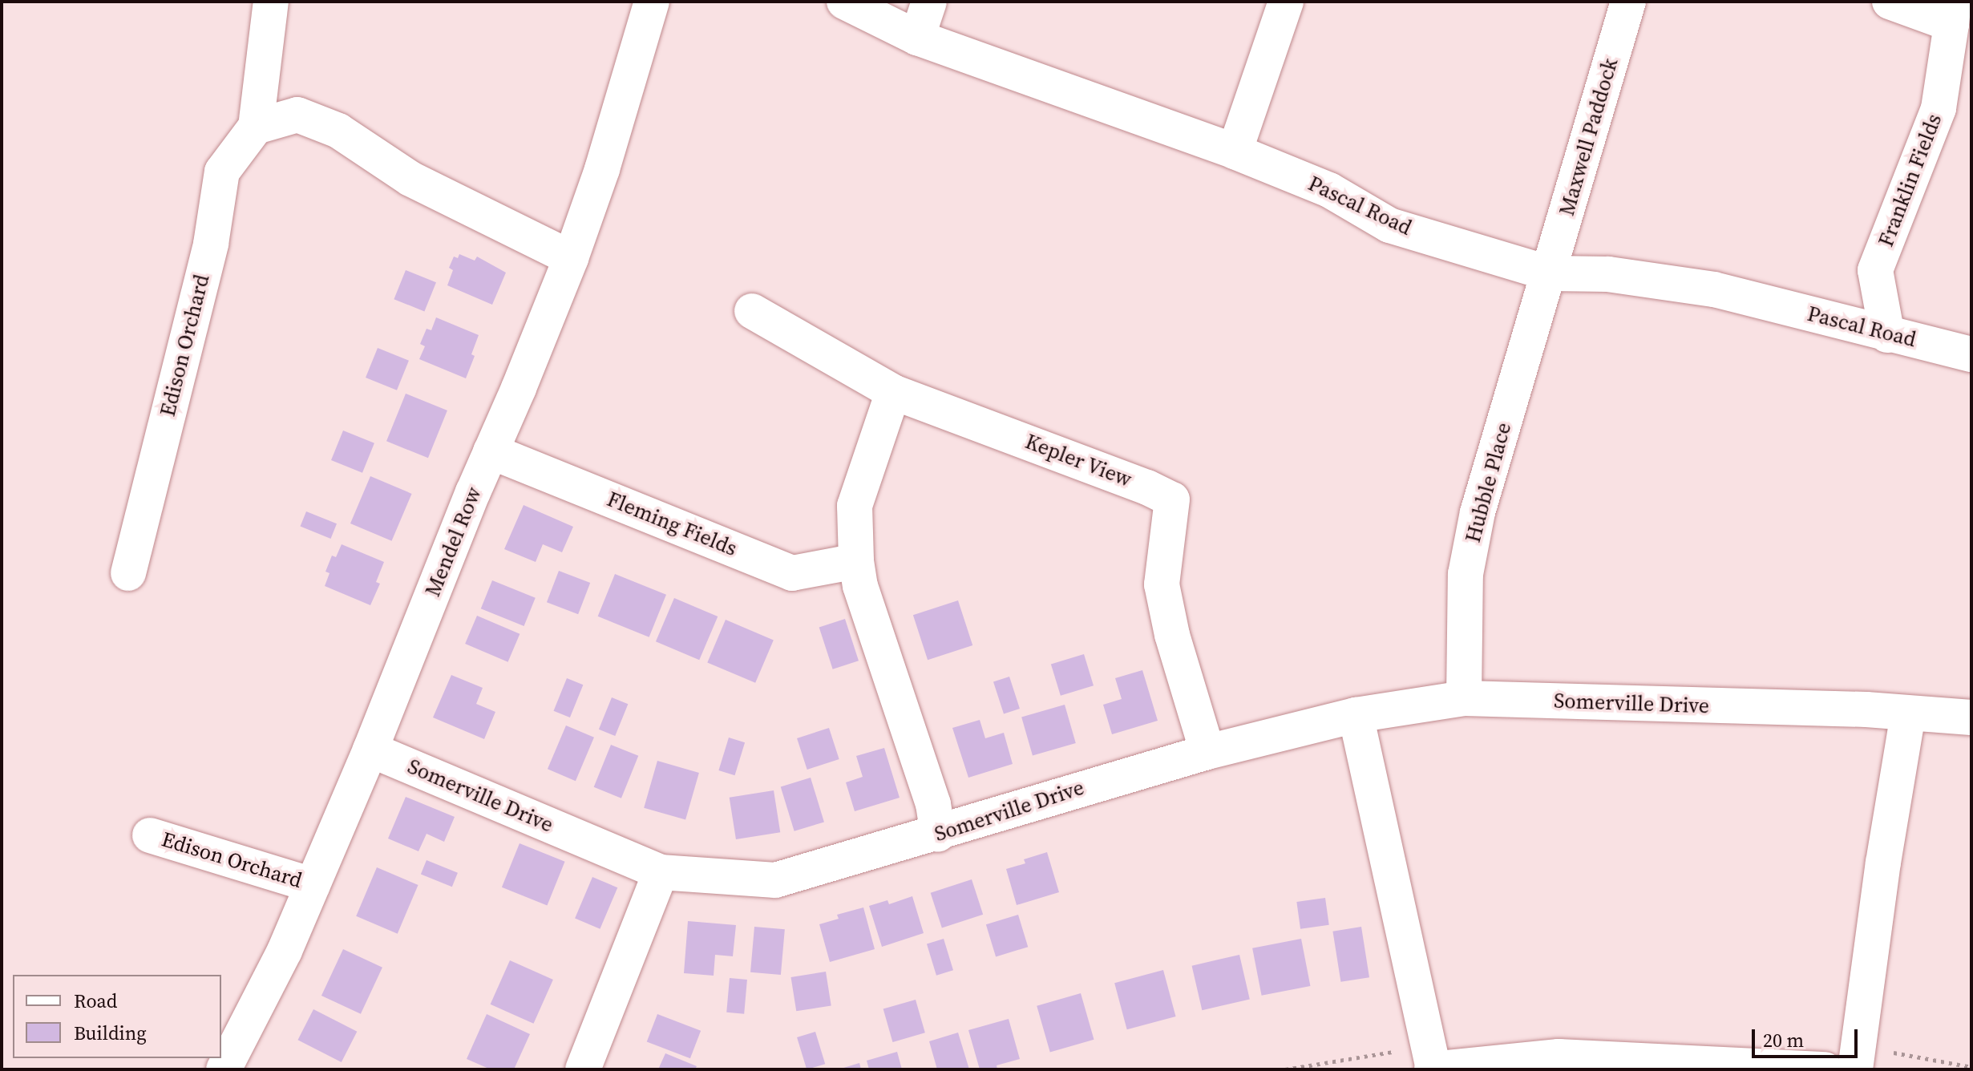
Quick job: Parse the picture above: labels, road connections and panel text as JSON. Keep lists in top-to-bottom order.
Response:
{
  "streets": {
    "street": [
      "Maxwell Paddock",
      "Franklin Fields",
      "Pascal Road",
      "Edison Orchard",
      "Kepler View",
      "Hubble Place",
      "Fleming Fields",
      "Mendel Row",
      "Somerville Drive"
    ]
  },
  "crossings": [
    ["Maxwell Paddock", "Pascal Road"],
    ["Maxwell Paddock", "Hubble Place"],
    ["Franklin Fields", "Pascal Road"],
    ["Pascal Road", "Hubble Place"],
    ["Edison Orchard", "Mendel Row"],
    ["Kepler View", "Somerville Drive"],
    ["Hubble Place", "Somerville Drive"],
    ["Fleming Fields", "Mendel Row"],
    ["Mendel Row", "Somerville Drive"]
  ],
  "legend": ["Road", "Building"],
  "scale_bar": "20 m"
}
